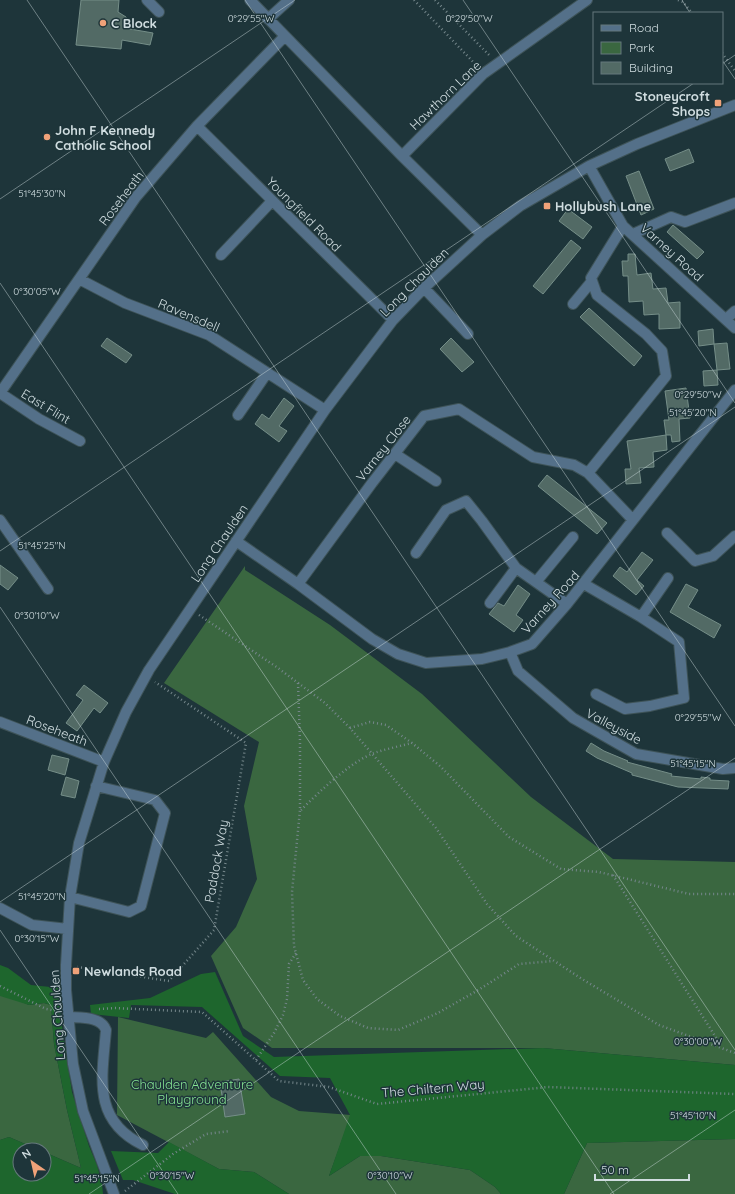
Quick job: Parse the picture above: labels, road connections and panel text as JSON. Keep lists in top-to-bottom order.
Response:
{
  "streets": {
    "street": [
      "Hawthorn Lane",
      "Roseheath",
      "Youngfield Road",
      "Varney Road",
      "Long Chaulden",
      "Ravensdell",
      "East Flint",
      "Varney Close",
      "Valleyside"
    ],
    "path": ["Paddock Way", "The Chiltern Way"]
  },
  "crossings": [
    ["Roseheath", "Youngfield Road"],
    ["Roseheath", "Long Chaulden"],
    ["Roseheath", "Ravensdell"],
    ["Roseheath", "East Flint"],
    ["Youngfield Road", "Long Chaulden"],
    ["Varney Road", "Long Chaulden"],
    ["Varney Road", "Varney Close"],
    ["Varney Road", "Valleyside"],
    ["Long Chaulden", "Ravensdell"],
    ["Long Chaulden", "Paddock Way"]
  ],
  "parks": ["Chaulden Adventure Playground"],
  "places": {
    "other": ["C Block", "John F Kennedy Catholic School"],
    "transit": ["Stoneycroft Shops", "Hollybush Lane", "Newlands Road"]
  },
  "legend": ["Road", "Park", "Building"],
  "scale_bar": "50 m",
  "north": "top left",
  "coordinates": [
    "0°29'55\"W",
    "0°29'50\"W",
    "51°45'30\"N",
    "0°30'05\"W",
    "51°45'20\"N",
    "51°45'25\"N",
    "0°30'10\"W",
    "51°45'15\"N",
    "0°30'15\"W",
    "0°30'00\"W",
    "51°45'10\"N"
  ]
}
